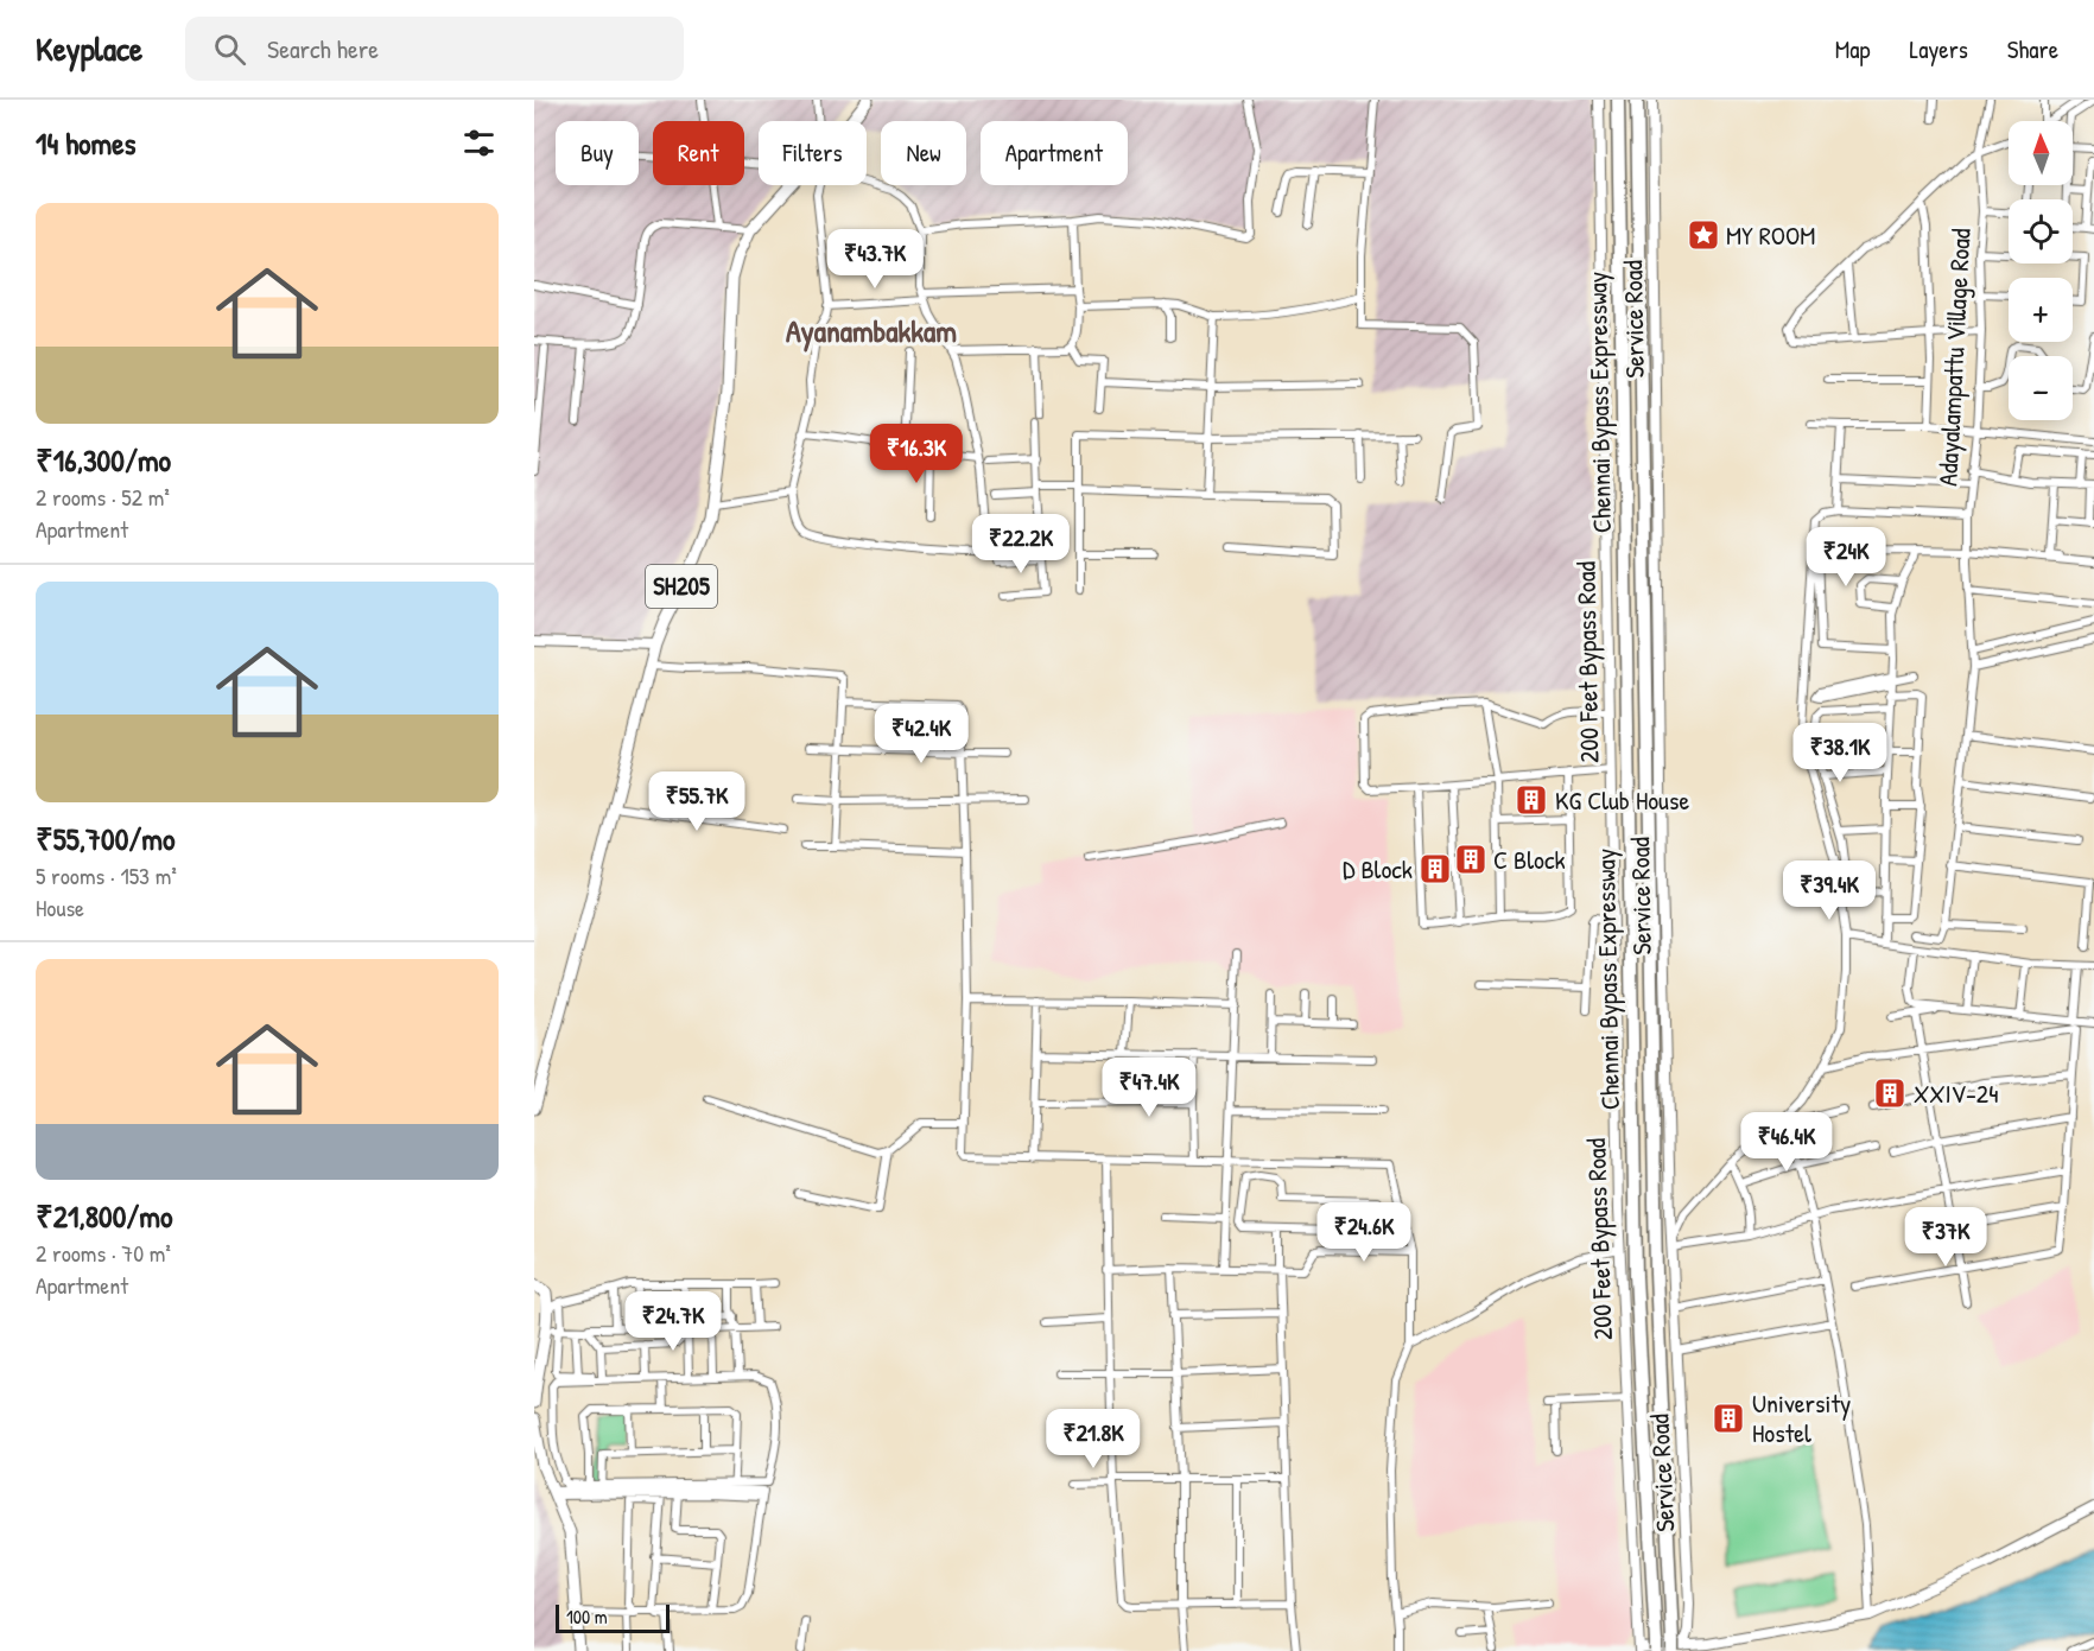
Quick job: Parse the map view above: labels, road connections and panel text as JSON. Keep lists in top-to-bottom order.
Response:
{
  "streets": {
    "highway": ["Chennai Bypass Expressway"],
    "main road": ["SH205"],
    "street": ["Service Road", "Adayalampattu Village Road", "200 Feet Bypass Road"]
  },
  "crossings": [
    ["Service Road", "Chennai Bypass Expressway"]
  ],
  "districts": ["Ayanambakkam"],
  "places": {
    "place": ["MY ROOM"],
    "building": [
      "KG Club House",
      "C Block",
      "D Block",
      "XXIV-24",
      "University Hostel"
    ]
  },
  "scale_bar": "100 m",
  "north": "top",
  "page": {
    "header": "Keyplace",
    "search": "Search here",
    "nav": ["Map", "Layers", "Share"],
    "heading": "14 homes",
    "map_buttons": ["+", "−"],
    "chip": [
      "Buy",
      "Rent",
      "Filters",
      "New",
      "Apartment"
    ],
    "list": [
      {
        "name": "₹16,300/mo",
        "note": "2 rooms · 52 m² · Apartment"
      },
      {
        "name": "₹55,700/mo",
        "note": "5 rooms · 153 m² · House"
      },
      {
        "name": "₹21,800/mo",
        "note": "2 rooms · 70 m² · Apartment"
      }
    ],
    "price": [
      "₹43.7K",
      "₹16.3K",
      "₹22.2K",
      "₹24K",
      "₹42.4K",
      "₹38.1K",
      "₹55.7K",
      "₹39.4K",
      "₹47.4K",
      "₹46.4K",
      "₹24.6K",
      "₹37K",
      "₹24.7K",
      "₹21.8K"
    ],
    "scale": "100 m"
  }
}
